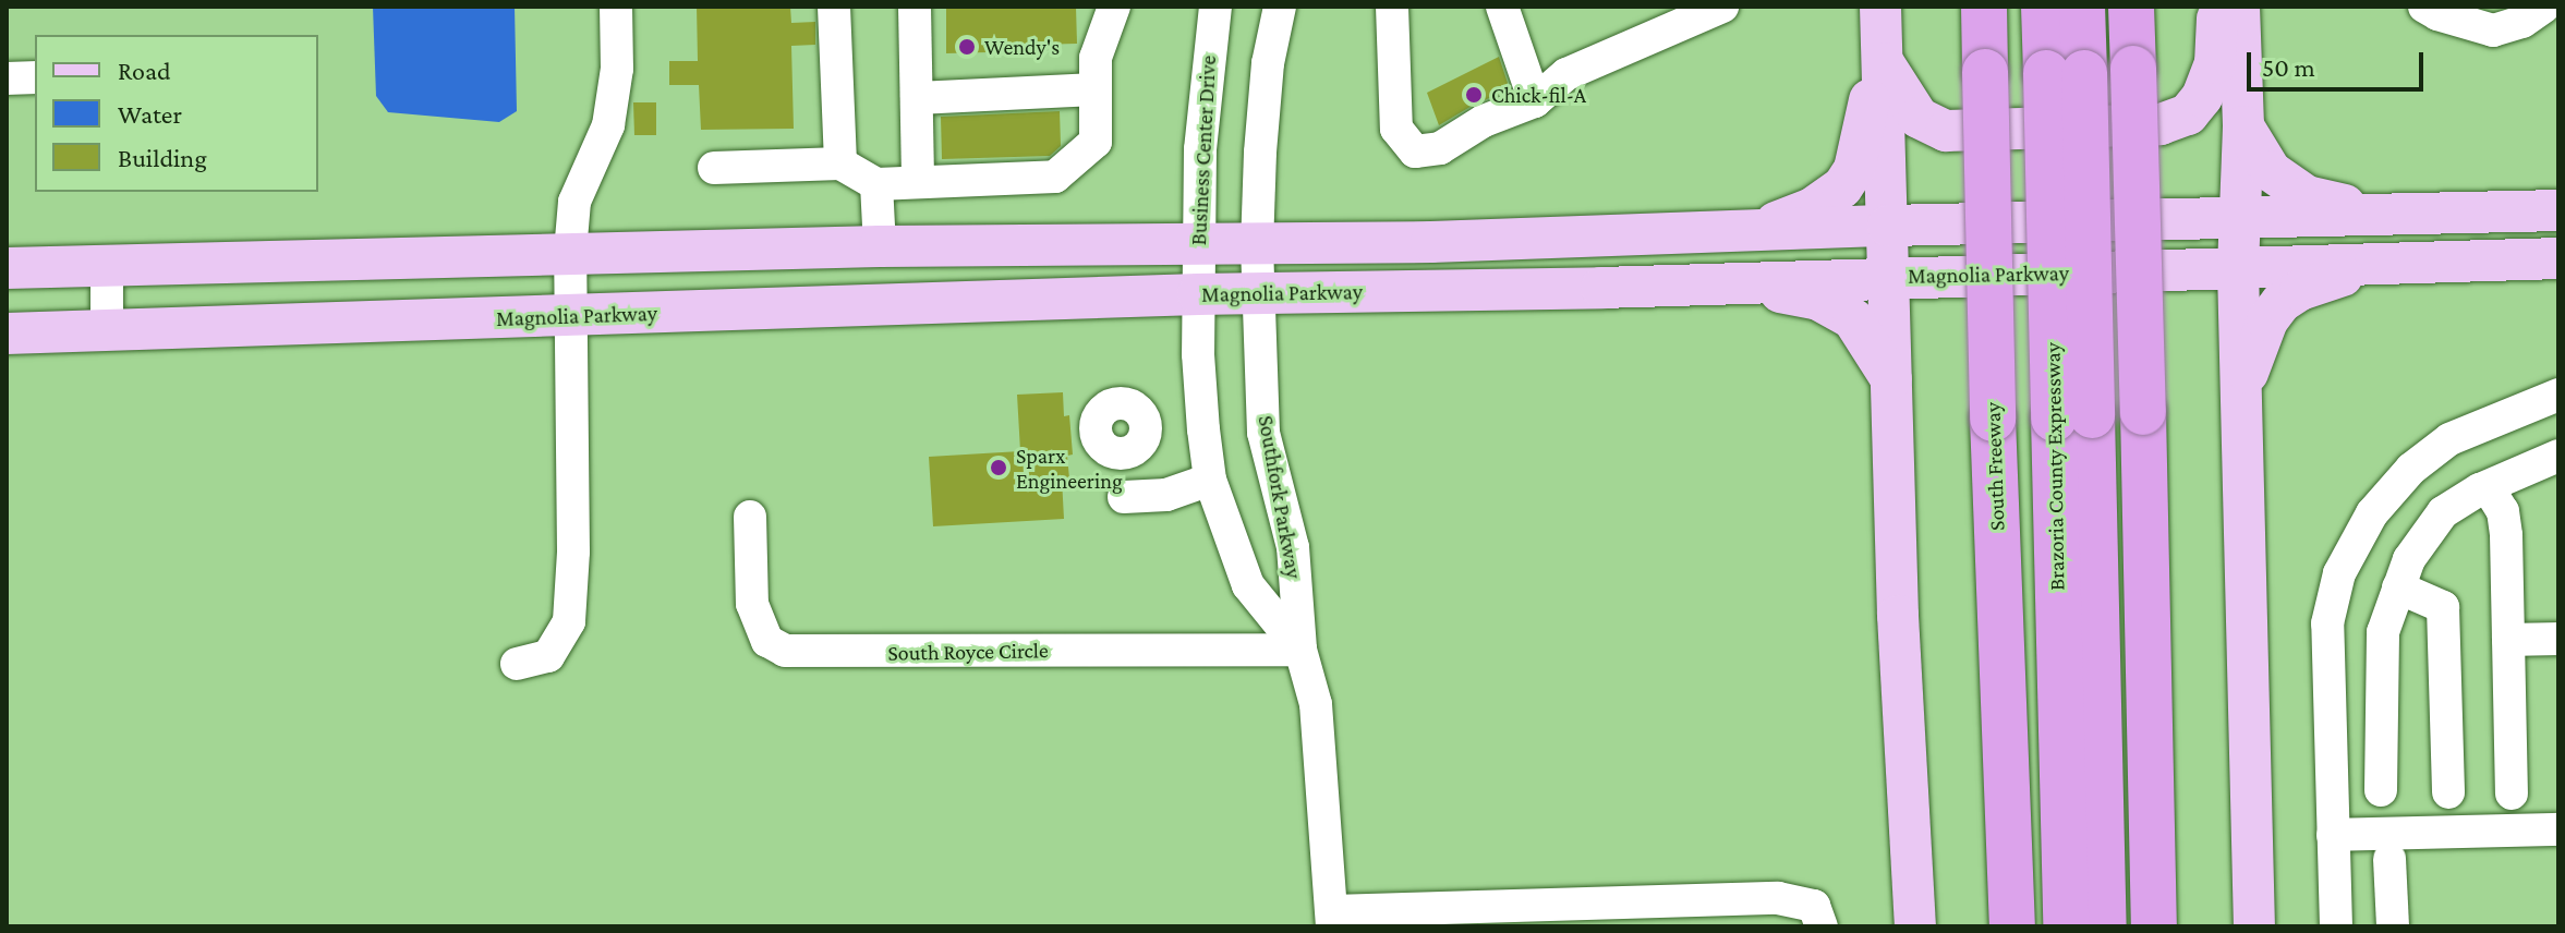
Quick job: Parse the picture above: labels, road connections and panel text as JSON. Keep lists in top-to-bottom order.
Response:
{
  "streets": {
    "highway": ["South Freeway", "Brazoria County Expressway"],
    "main road": ["Magnolia Parkway"],
    "street": ["Business Center Drive", "Southfork Parkway", "South Royce Circle"]
  },
  "crossings": [
    ["Business Center Drive", "Magnolia Parkway"],
    ["Business Center Drive", "Southfork Parkway"],
    ["Magnolia Parkway", "Southfork Parkway"],
    ["Southfork Parkway", "South Royce Circle"]
  ],
  "places": ["Wendy's", "Chick-fil-A", "Sparx Engineering"],
  "legend": ["Road", "Water", "Building"],
  "scale_bar": "50 m"
}
